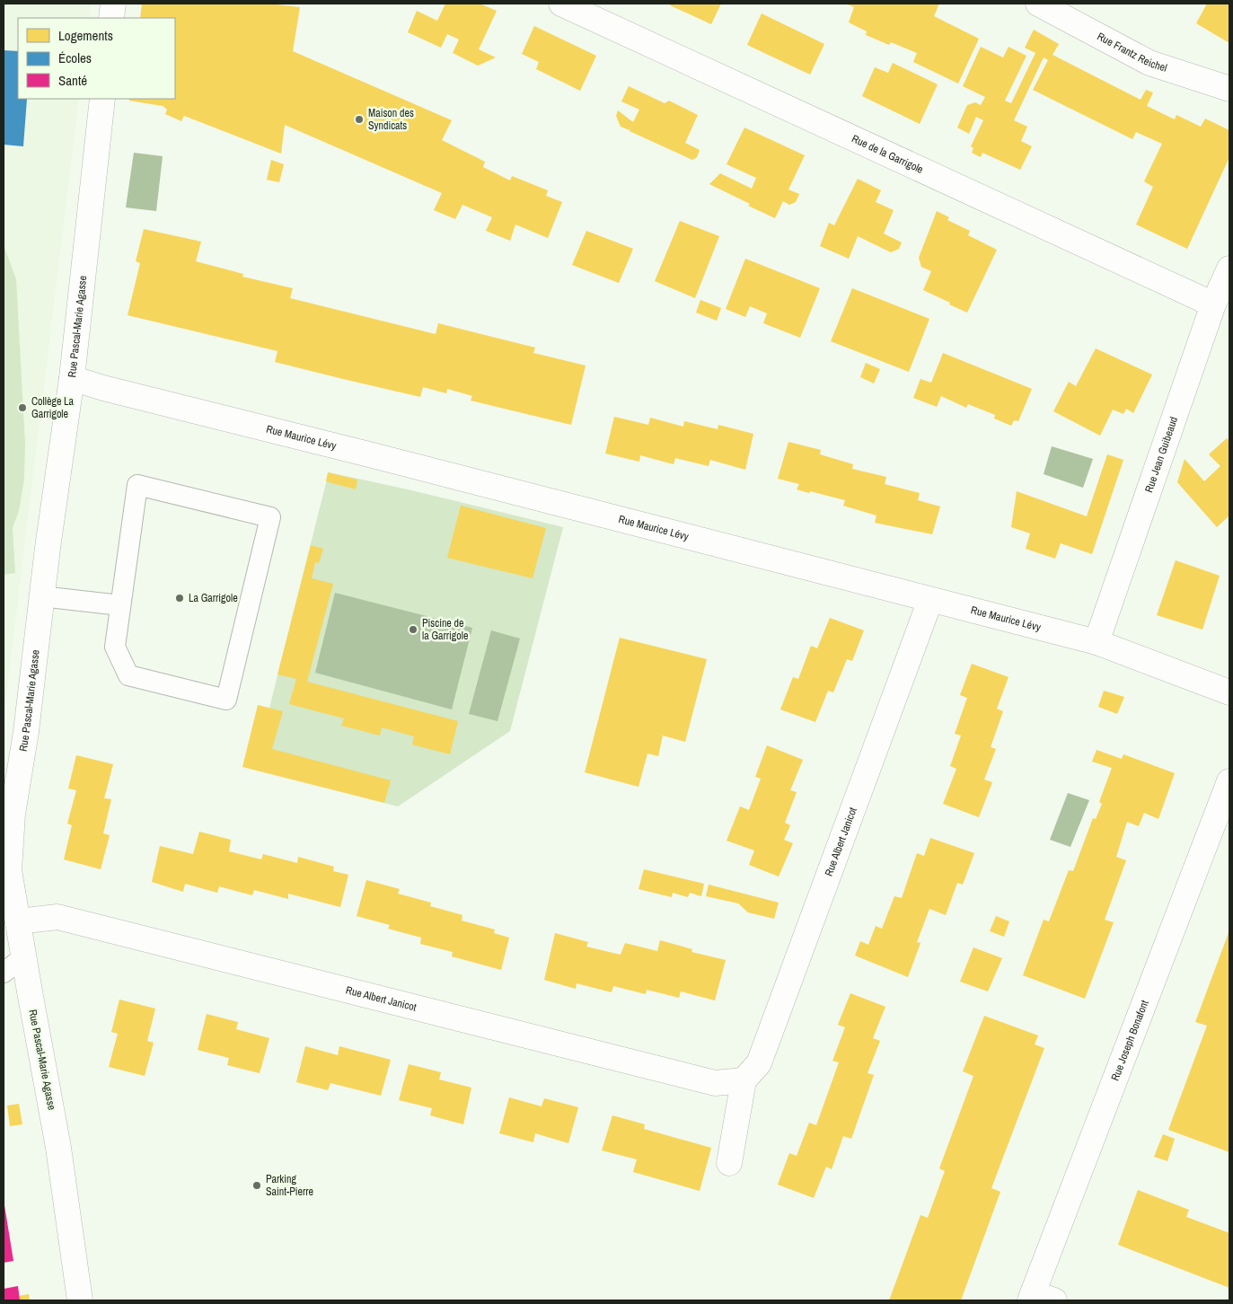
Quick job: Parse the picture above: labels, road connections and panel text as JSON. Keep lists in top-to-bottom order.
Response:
{
  "streets": {
    "street": [
      "Rue Frantz Reichel",
      "Rue de la Garrigole",
      "Rue Pascal-Marie Agasse",
      "Rue Maurice Lévy",
      "Rue Jean Guibeaud",
      "Rue Albert Janicot",
      "Rue Joseph Bonafont"
    ]
  },
  "crossings": [
    ["Rue de la Garrigole", "Rue Jean Guibeaud"],
    ["Rue Pascal-Marie Agasse", "Rue Maurice Lévy"],
    ["Rue Pascal-Marie Agasse", "Rue Albert Janicot"],
    ["Rue Maurice Lévy", "Rue Jean Guibeaud"],
    ["Rue Maurice Lévy", "Rue Albert Janicot"]
  ],
  "places": [
    "Maison des Syndicats",
    "Collège La Garrigole",
    "La Garrigole",
    "Piscine de la Garrigole",
    "Parking Saint-Pierre"
  ],
  "legend": ["Logements", "Écoles", "Santé"]
}
